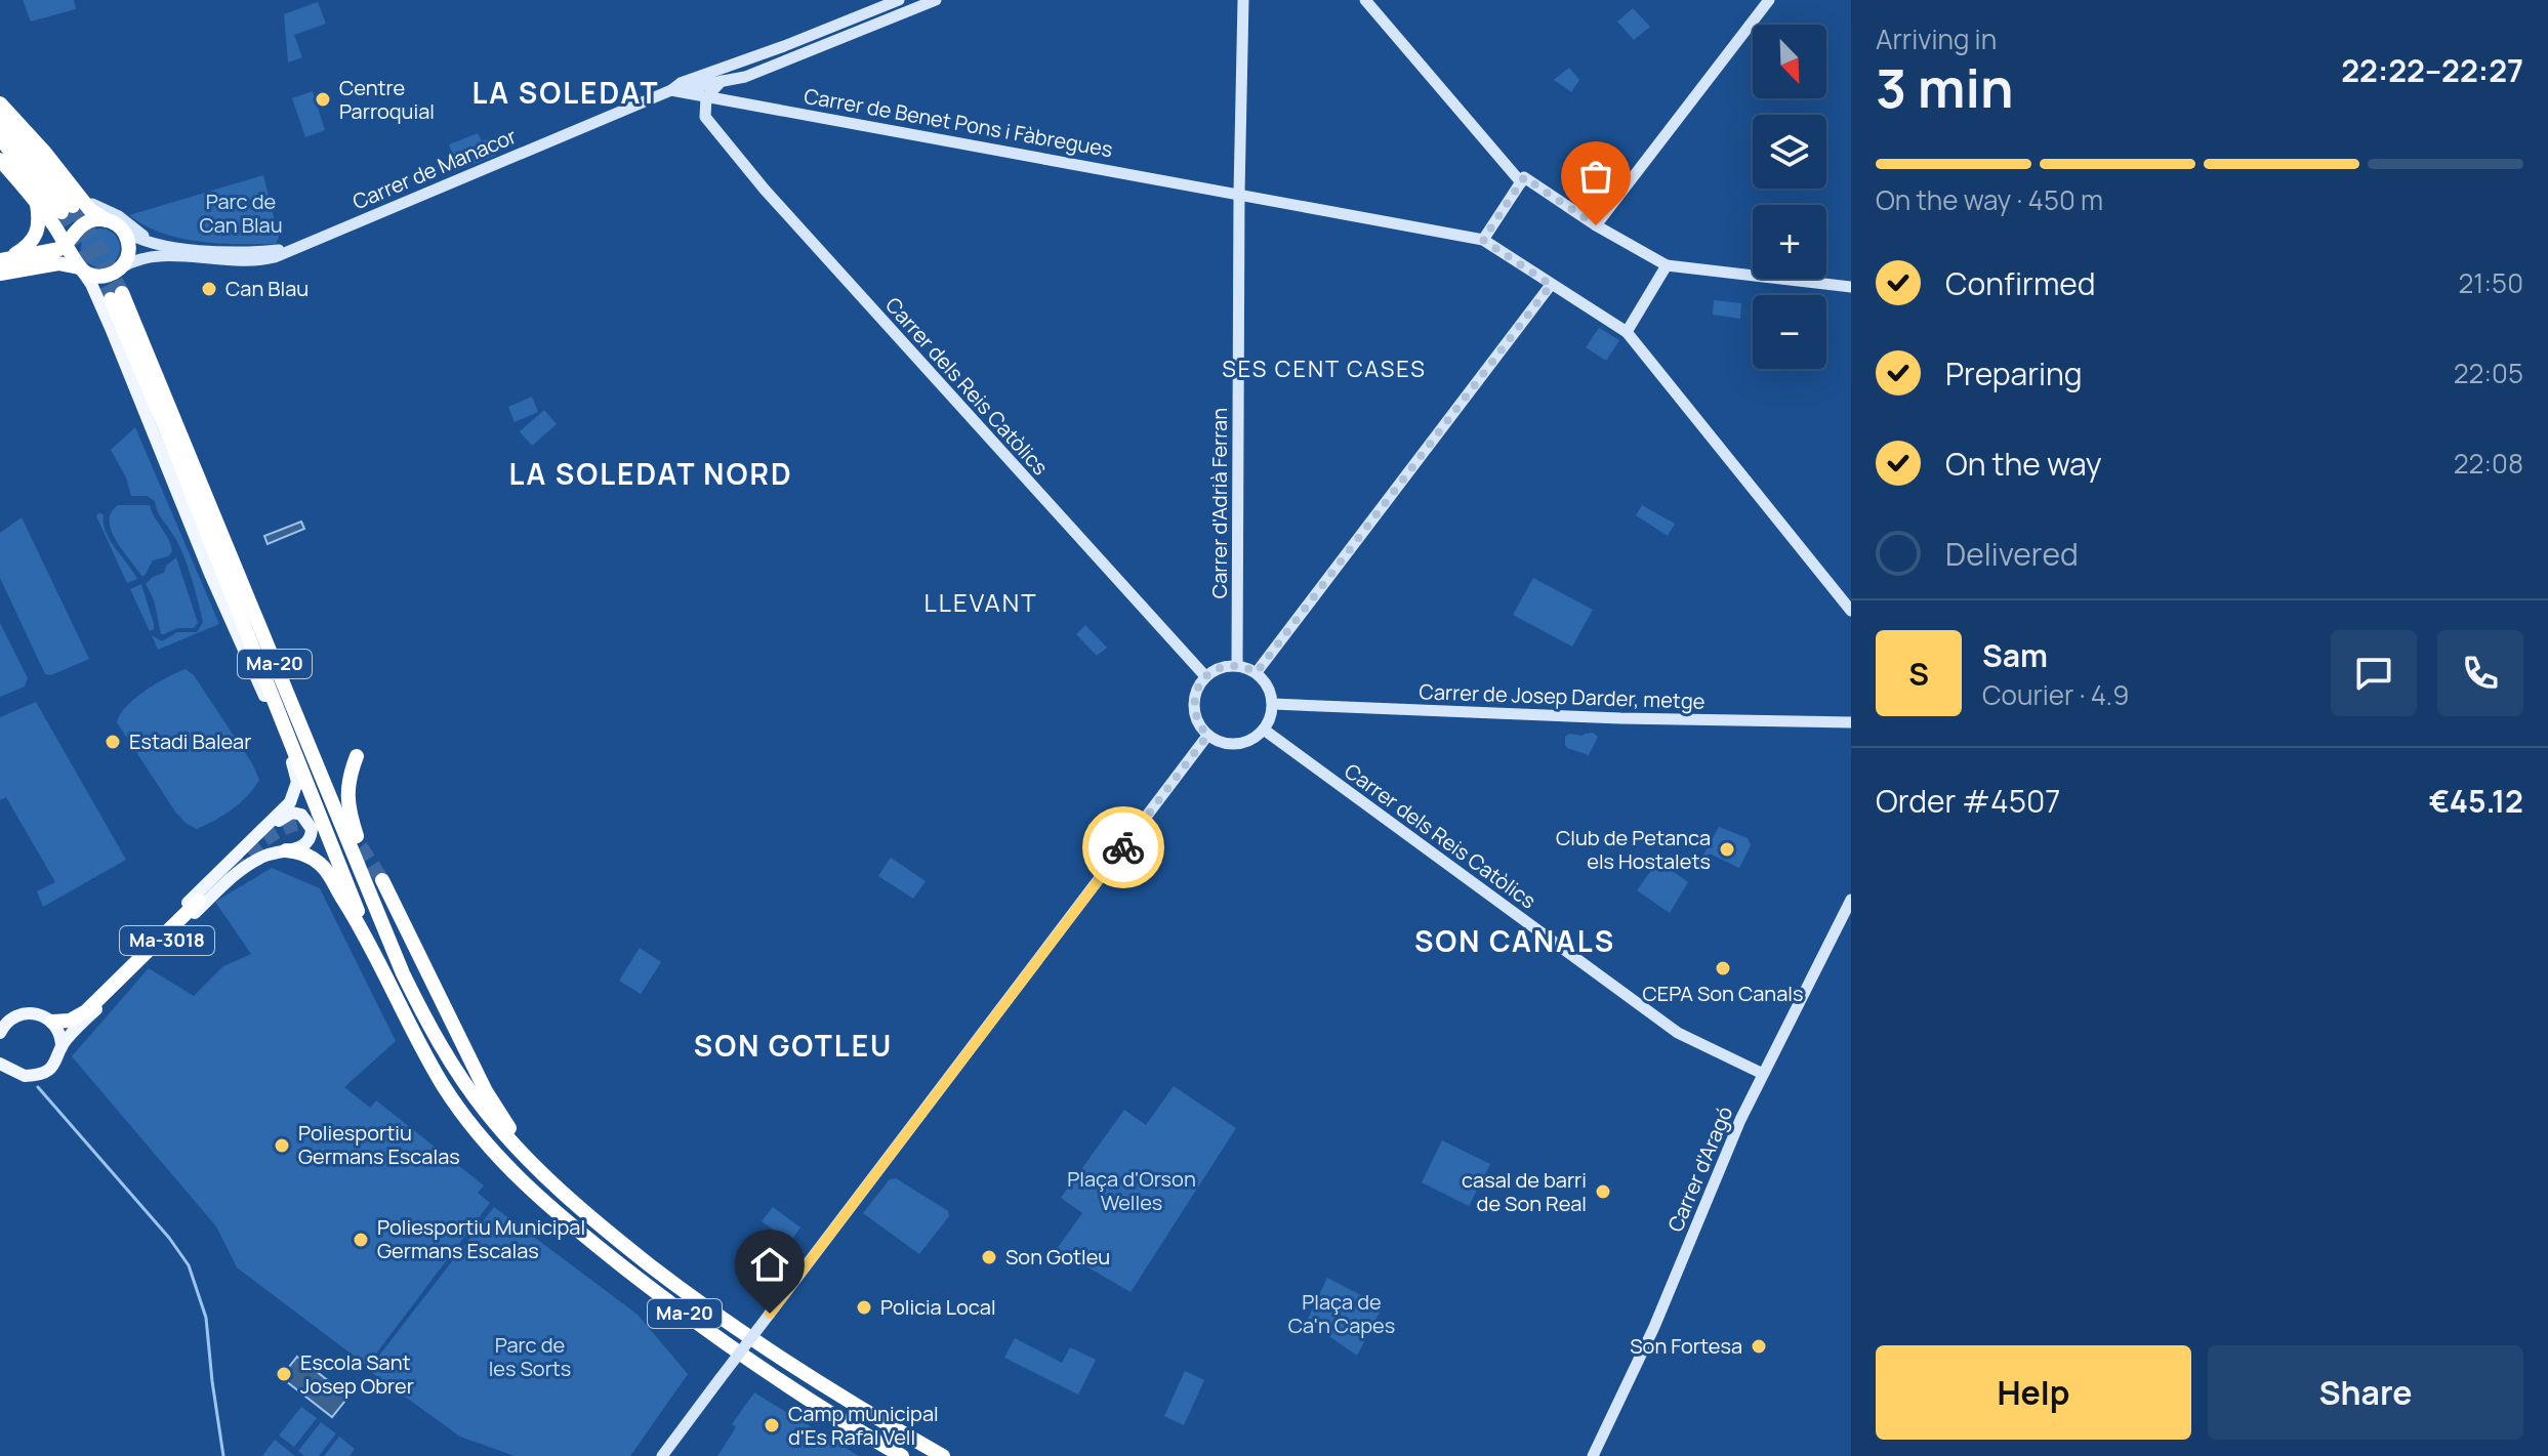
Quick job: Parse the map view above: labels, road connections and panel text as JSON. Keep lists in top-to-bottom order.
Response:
{
  "streets": {
    "highway": ["Ma-20"],
    "main road": ["Ma-3018"],
    "street": [
      "Carrer de Benet Pons i Fàbregues",
      "Carrer de Manacor",
      "Carrer dels Reis Catòlics",
      "Carrer d'Adrià Ferran",
      "Carrer de Josep Darder, metge",
      "Carrer d'Aragó"
    ]
  },
  "crossings": [
    ["Carrer de Benet Pons i Fàbregues", "Carrer de Manacor"],
    ["Carrer de Benet Pons i Fàbregues", "Carrer dels Reis Catòlics"],
    ["Carrer de Benet Pons i Fàbregues", "Carrer d'Adrià Ferran"],
    ["Carrer de Manacor", "Carrer dels Reis Catòlics"],
    ["Carrer dels Reis Catòlics", "Carrer d'Adrià Ferran"],
    ["Carrer dels Reis Catòlics", "Carrer de Josep Darder, metge"],
    ["Carrer dels Reis Catòlics", "Carrer d'Aragó"],
    ["Carrer d'Adrià Ferran", "Carrer de Josep Darder, metge"]
  ],
  "districts": [
    "LA SOLEDAT",
    "SES CENT CASES",
    "LA SOLEDAT NORD",
    "LLEVANT",
    "SON CANALS",
    "SON GOTLEU"
  ],
  "parks": [
    "Parc de Can Blau",
    "Plaça d'Orson Welles",
    "Plaça de Ca'n Capes",
    "Parc de les Sorts"
  ],
  "places": [
    "Centre Parroquial",
    "Can Blau",
    "Estadi Balear",
    "Club de Petanca els Hostalets",
    "CEPA Son Canals",
    "Poliesportiu Germans Escalas",
    "casal de barri de Son Real",
    "Poliesportiu Municipal Germans Escalas",
    "Son Gotleu",
    "Policia Local",
    "Son Fortesa",
    "Escola Sant Josep Obrer",
    "Camp municipal d'Es Rafal Vell"
  ],
  "north": "bottom right",
  "page": {
    "heading": ["3 min", "Arriving in", "22:22–22:27"],
    "panel": [
      "Sam",
      "Courier · 4.9",
      "Order #4507",
      "€45.12"
    ],
    "map_buttons": ["+", "−"],
    "bar": "On the way · 450 m",
    "list": [
      ["Confirmed", "21:50"],
      ["Preparing", "22:05"],
      ["On the way", "22:08"],
      "Delivered"
    ],
    "round": "S",
    "buttons": ["Help", "Share"]
  }
}
